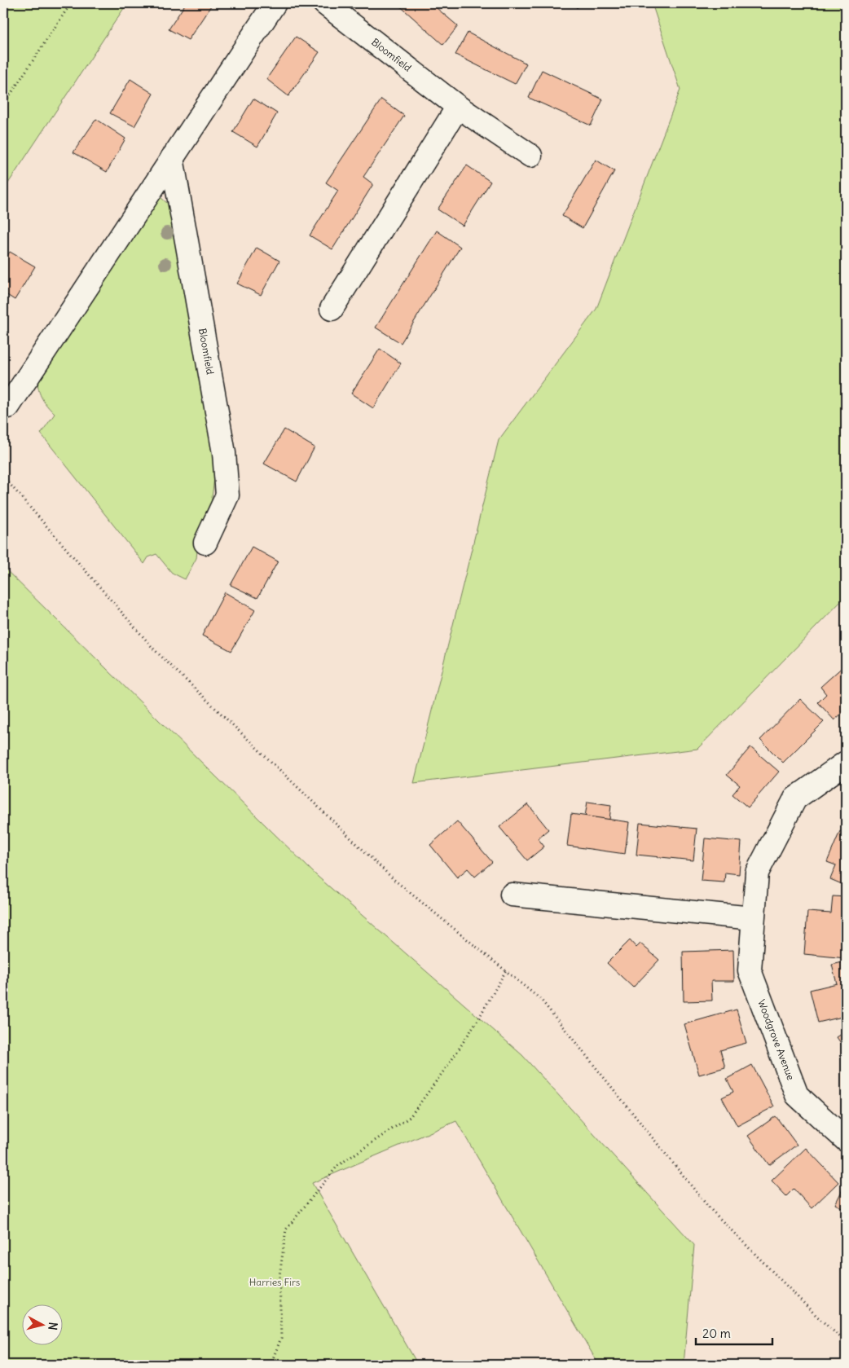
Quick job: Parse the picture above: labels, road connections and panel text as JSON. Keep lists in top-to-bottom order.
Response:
{
  "streets": {
    "street": ["Bloomfield", "Woodgrove Avenue"]
  },
  "parks": ["Harries Firs"],
  "scale_bar": "20 m",
  "north": "right"
}
